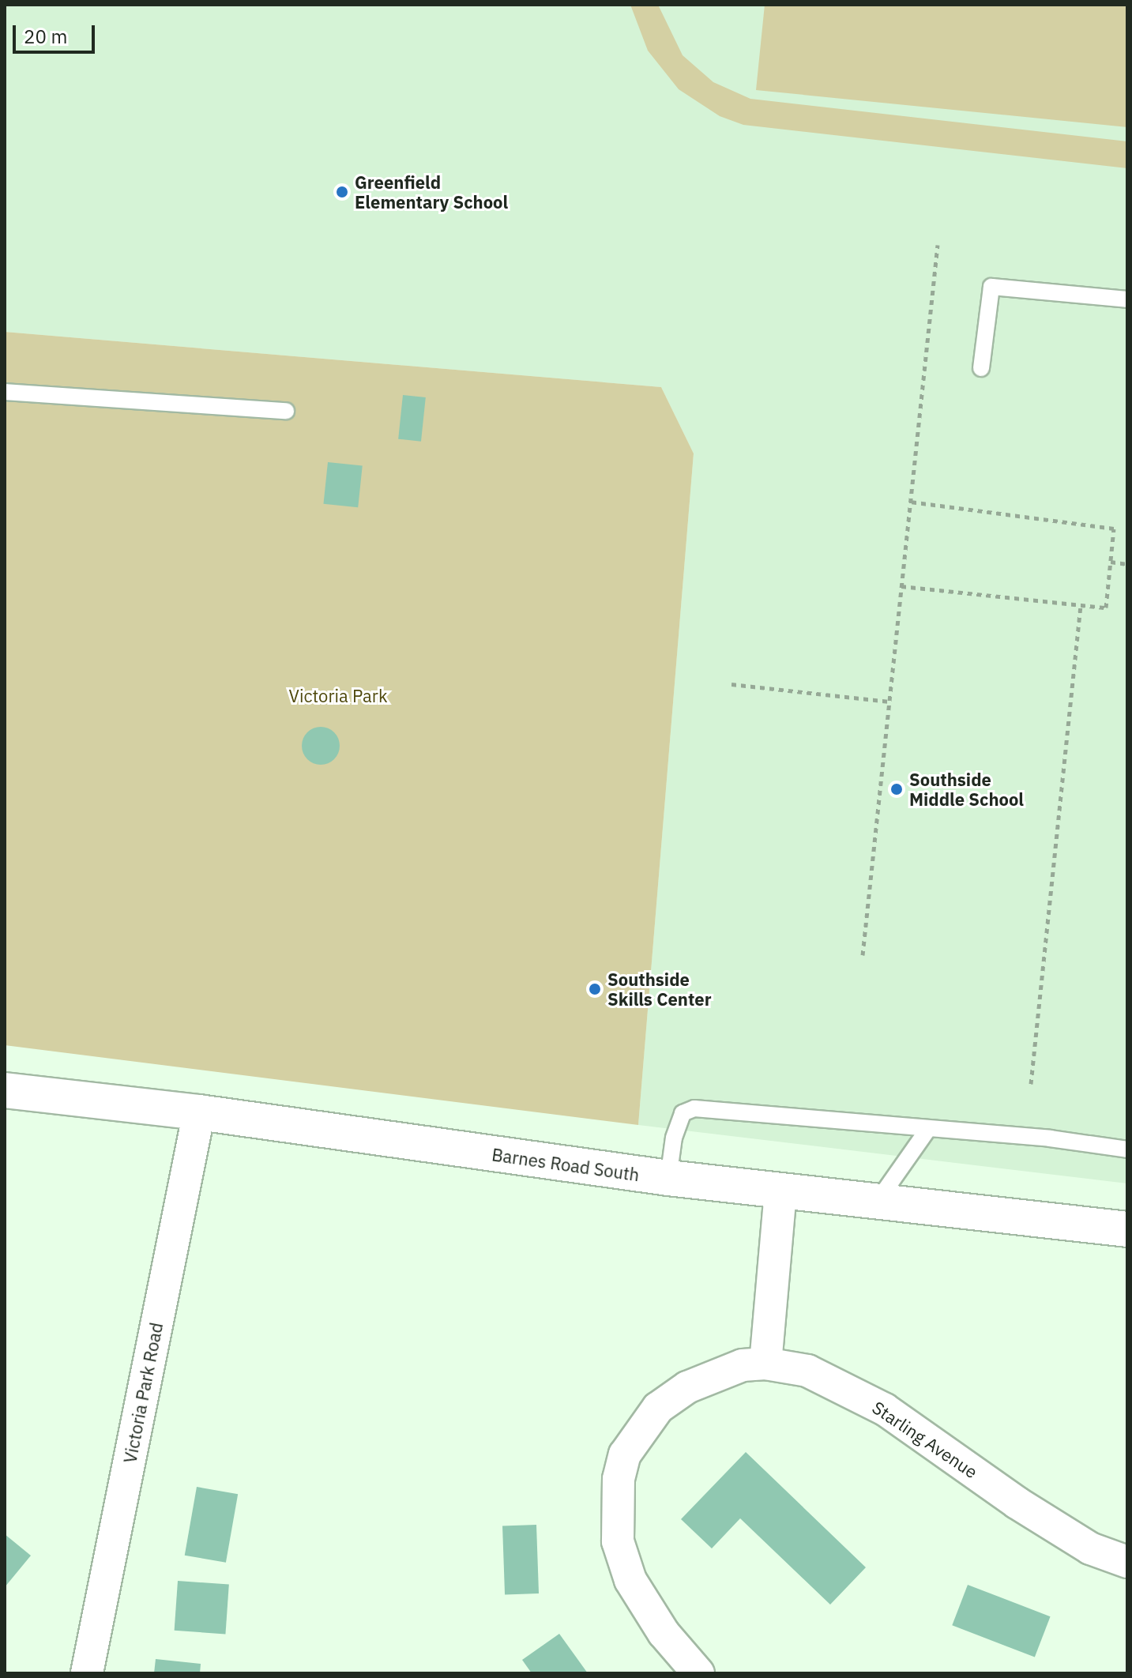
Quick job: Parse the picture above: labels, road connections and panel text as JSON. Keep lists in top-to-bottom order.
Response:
{
  "streets": {
    "street": ["Barnes Road South", "Victoria Park Road", "Starling Avenue"]
  },
  "crossings": [
    ["Barnes Road South", "Victoria Park Road"]
  ],
  "parks": ["Victoria Park"],
  "places": ["Greenfield Elementary School", "Southside Middle School", "Southside Skills Center"],
  "scale_bar": "20 m"
}
